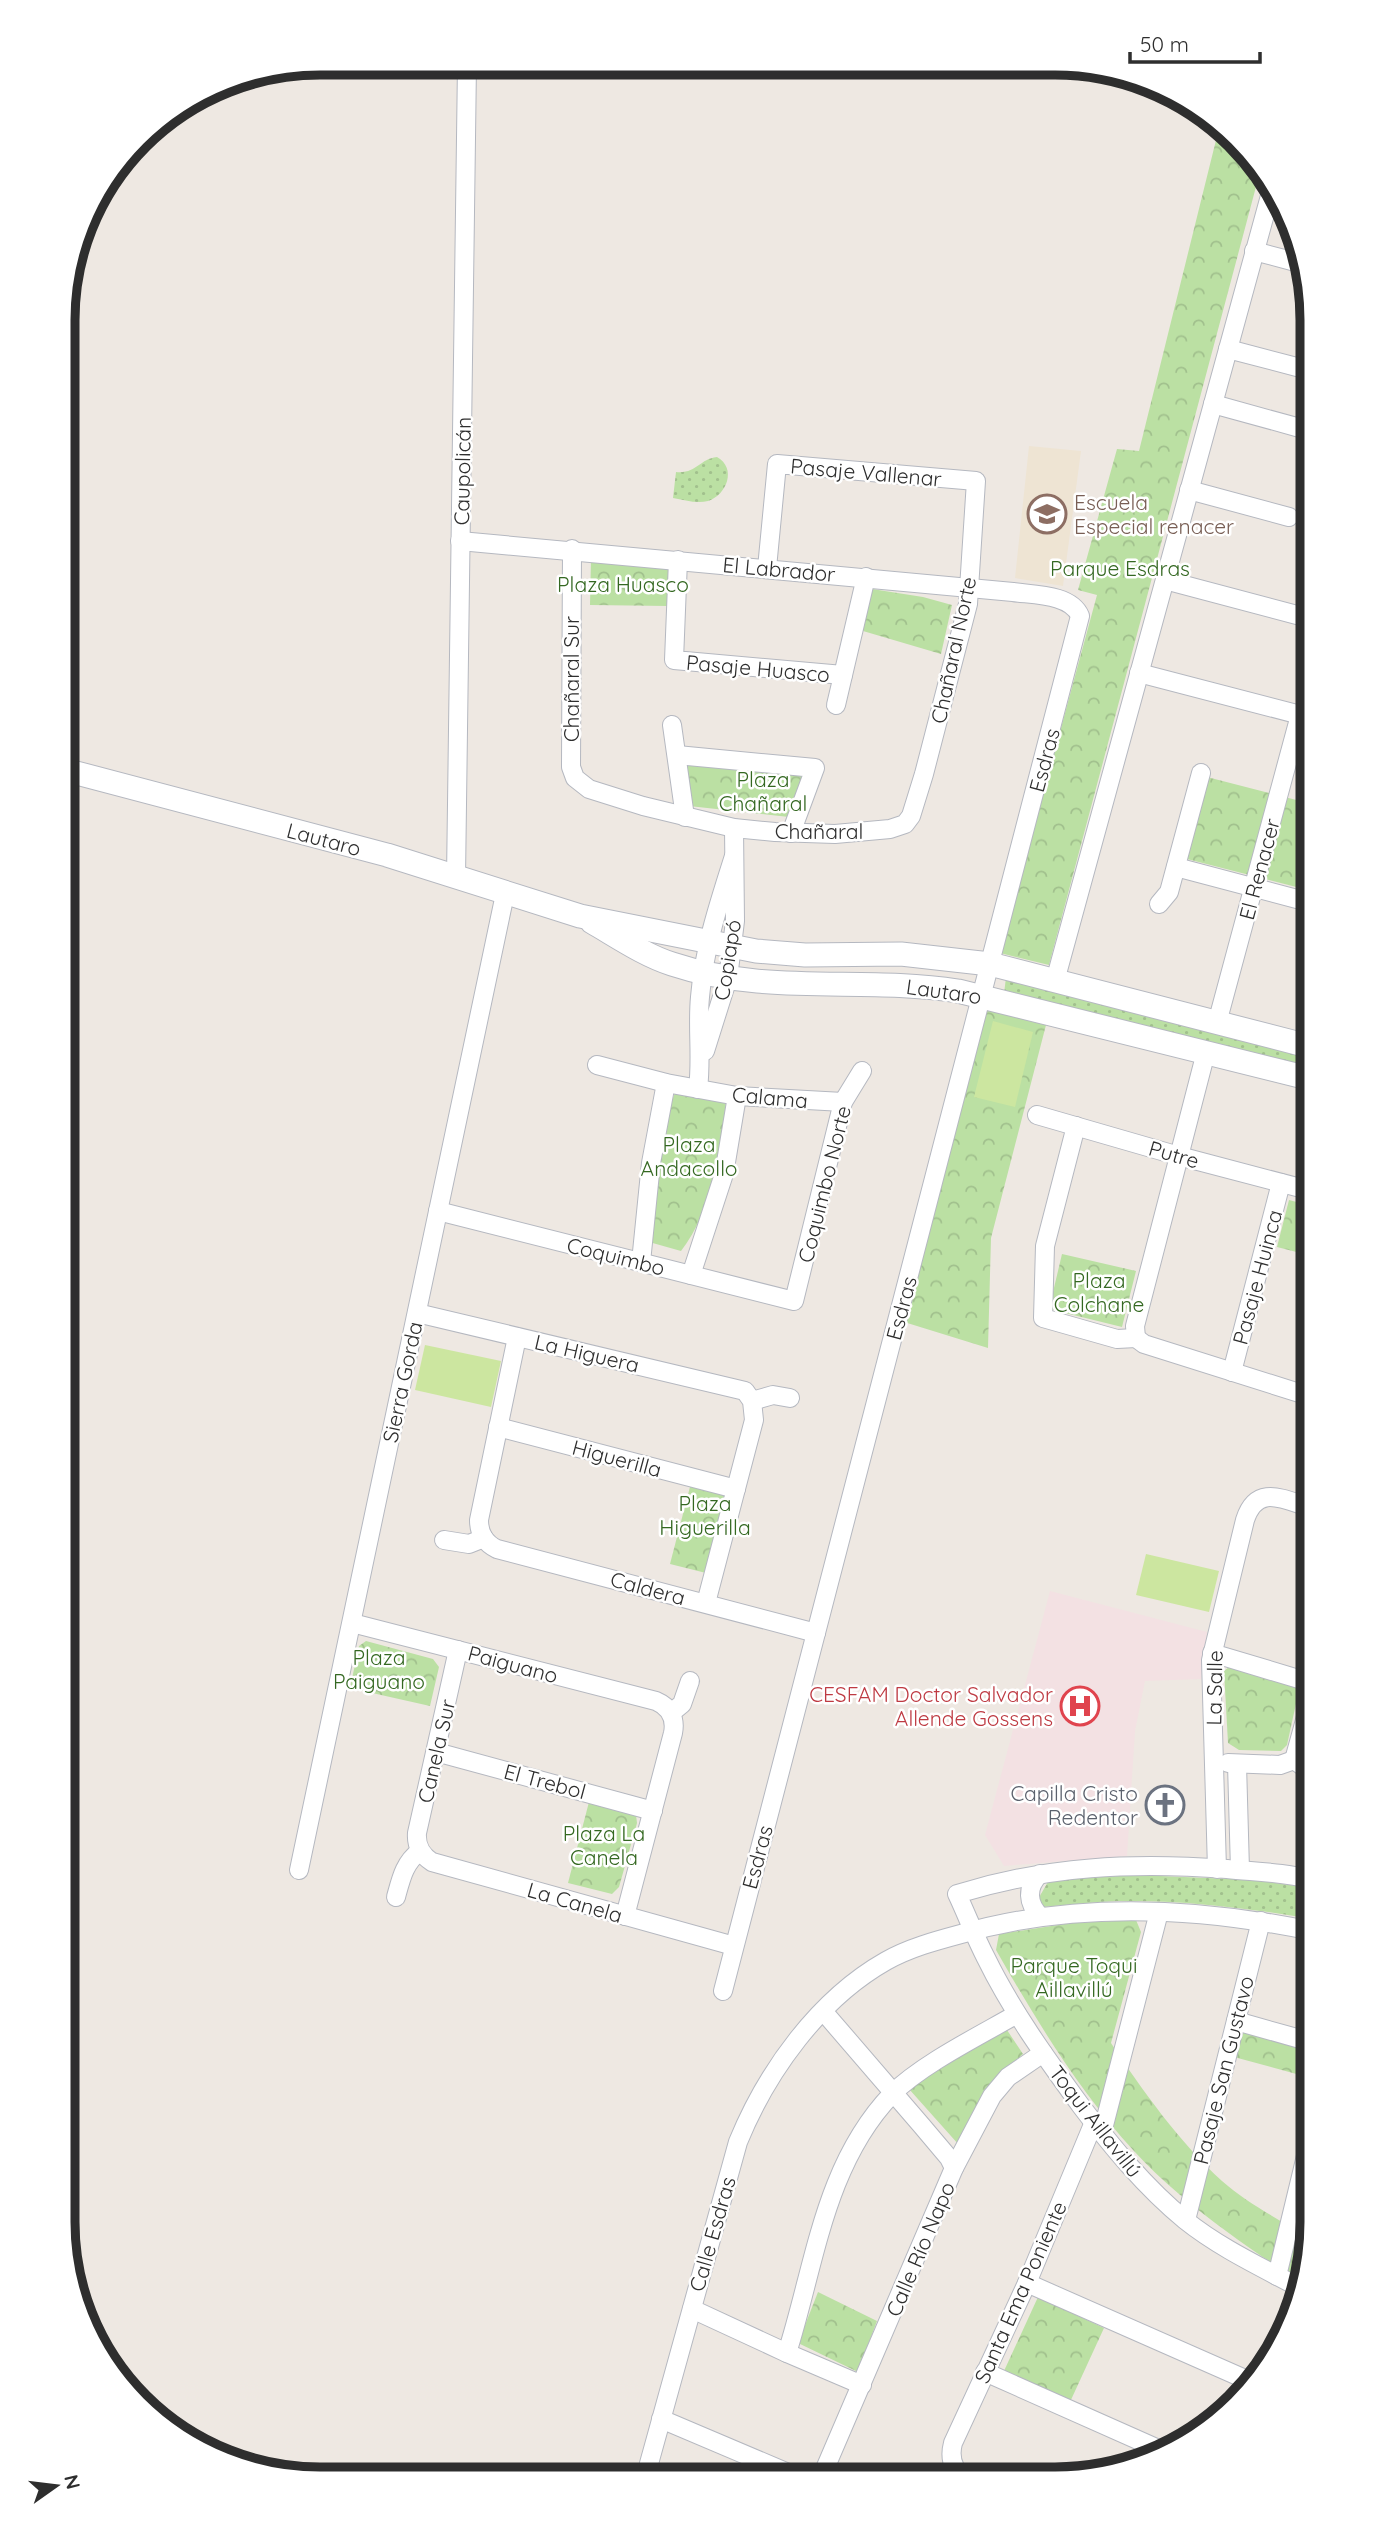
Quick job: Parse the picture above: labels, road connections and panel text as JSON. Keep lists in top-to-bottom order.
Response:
{
  "streets": {
    "street": [
      "Caupolicán",
      "Pasaje Vallenar",
      "El Labrador",
      "Chañaral Norte",
      "Pasaje Huasco",
      "Chañaral Sur",
      "Esdras",
      "Chañaral",
      "Lautaro",
      "El Renacer",
      "Copiapó",
      "Calama",
      "Putre",
      "Coquimbo Norte",
      "Coquimbo",
      "Pasaje Huinca",
      "La Higuera",
      "Sierra Gorda",
      "Higuerilla",
      "Caldera",
      "Paiguano",
      "La Salle",
      "Canela Sur",
      "El Trebol",
      "La Canela",
      "Pasaje San Gustavo",
      "Toqui Aillavillú",
      "Calle Esdras",
      "Calle Río Napo",
      "Santa Ema Poniente"
    ]
  },
  "crossings": [
    ["Caupolicán", "El Labrador"],
    ["Caupolicán", "Lautaro"],
    ["Pasaje Vallenar", "El Labrador"],
    ["Pasaje Vallenar", "Chañaral Norte"],
    ["El Labrador", "Chañaral Norte"],
    ["El Labrador", "Pasaje Huasco"],
    ["El Labrador", "Chañaral Sur"],
    ["El Labrador", "Esdras"],
    ["Chañaral Norte", "Chañaral"],
    ["Chañaral Sur", "Chañaral"],
    ["Esdras", "Lautaro"],
    ["Esdras", "Caldera"],
    ["Esdras", "La Canela"],
    ["Chañaral", "Copiapó"],
    ["Lautaro", "El Renacer"],
    ["Lautaro", "Copiapó"],
    ["Lautaro", "Sierra Gorda"],
    ["Copiapó", "Calama"],
    ["Calama", "Coquimbo Norte"],
    ["Putre", "Pasaje Huinca"],
    ["Coquimbo Norte", "Coquimbo"],
    ["Coquimbo", "Sierra Gorda"],
    ["La Higuera", "Sierra Gorda"],
    ["Sierra Gorda", "Paiguano"],
    ["Paiguano", "Canela Sur"],
    ["Canela Sur", "El Trebol"],
    ["Canela Sur", "La Canela"],
    ["Pasaje San Gustavo", "Toqui Aillavillú"],
    ["Pasaje San Gustavo", "Calle Esdras"],
    ["Toqui Aillavillú", "Calle Esdras"],
    ["Toqui Aillavillú", "Santa Ema Poniente"],
    ["Calle Esdras", "Calle Río Napo"],
    ["Calle Esdras", "Santa Ema Poniente"]
  ],
  "parks": [
    "Parque Esdras",
    "Plaza Huasco",
    "Plaza Chañaral",
    "Plaza Andacollo",
    "Plaza Colchane",
    "Plaza Higuerilla",
    "Plaza Paiguano",
    "Plaza La Canela",
    "Parque Toqui Aillavillú"
  ],
  "places": {
    "school or university": ["Escuela Especial renacer"],
    "hospital": ["CESFAM Doctor Salvador Allende Gossens"],
    "church": ["Capilla Cristo Redentor"]
  },
  "scale_bar": "50 m",
  "north": "right"
}
